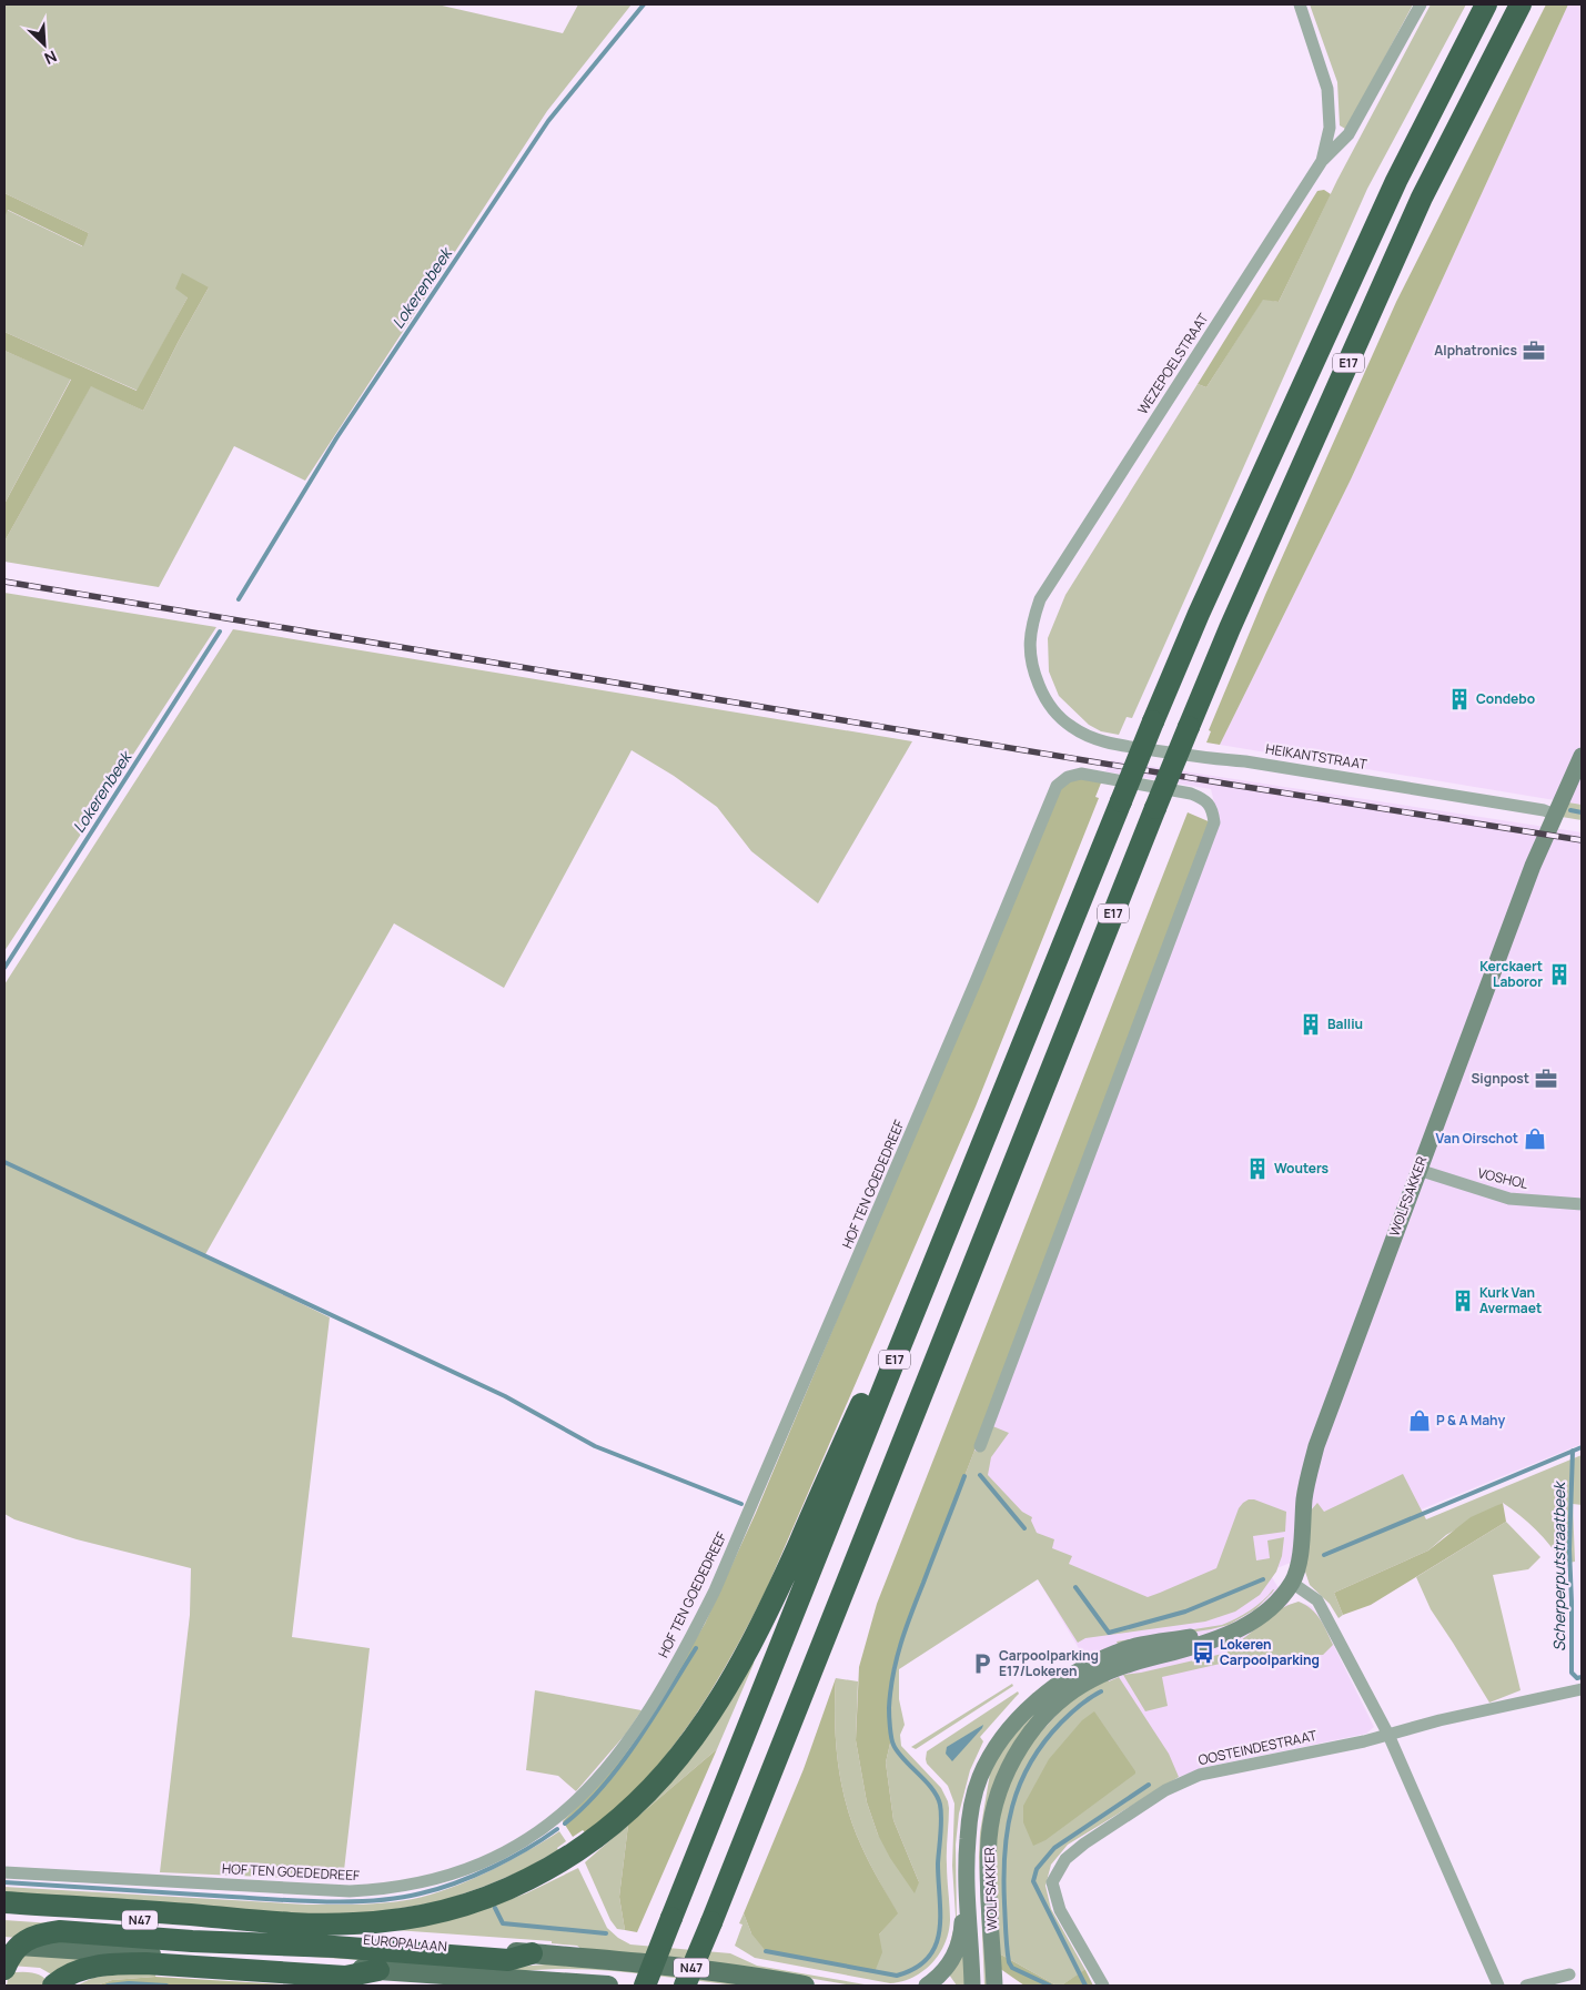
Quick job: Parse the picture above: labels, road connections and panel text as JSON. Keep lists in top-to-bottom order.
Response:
{
  "streets": {
    "highway": ["E17"],
    "main road": ["N47", "EUROPALAAN"],
    "street": [
      "WEZEPOELSTRAAT",
      "HEIKANTSTRAAT",
      "VOSHOL",
      "HOF TEN GOEDEDREEF",
      "WOLFSAKKER",
      "OOSTEINDESTRAAT"
    ]
  },
  "crossings": [
    ["WEZEPOELSTRAAT", "HEIKANTSTRAAT"],
    ["HEIKANTSTRAAT", "WOLFSAKKER"],
    ["VOSHOL", "WOLFSAKKER"]
  ],
  "water": ["Lokerenbeek", "Scherperputstraatbeek"],
  "places": {
    "office": ["Alphatronics", "Signpost"],
    "building": [
      "Condebo",
      "Kerckaert Laboror",
      "Balliu",
      "Wouters",
      "Kurk Van Avermaet"
    ],
    "shop": ["Van Oirschot", "P & A Mahy"],
    "bus stop": ["Lokeren Carpoolparking"],
    "parking": ["Carpoolparking E17/Lokeren"]
  },
  "north": "bottom right"
}
